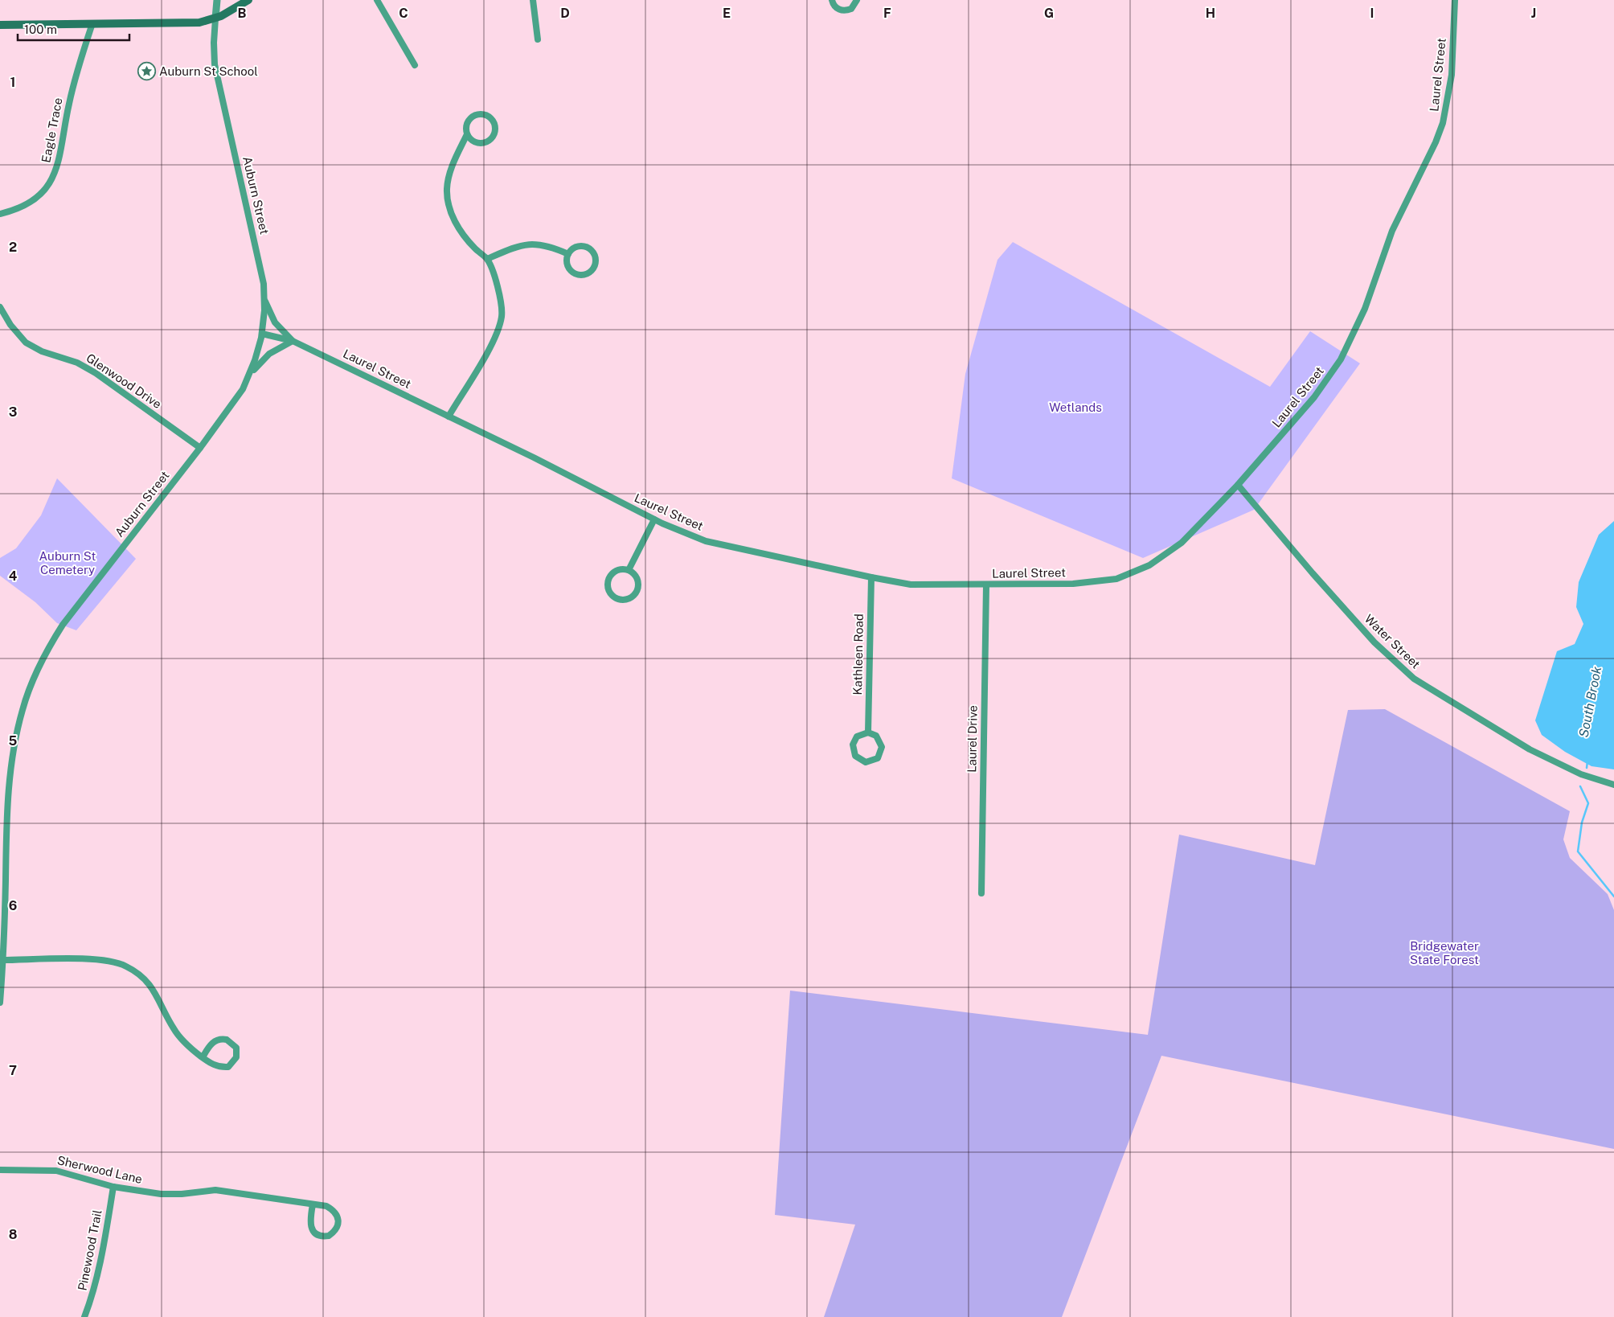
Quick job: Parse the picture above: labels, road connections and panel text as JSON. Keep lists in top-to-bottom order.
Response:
{
  "streets": {
    "street": [
      "Laurel Street",
      "Eagle Trace",
      "Auburn Street",
      "Glenwood Drive",
      "Water Street",
      "Kathleen Road",
      "Laurel Drive",
      "Sherwood Lane",
      "Pinewood Trail"
    ]
  },
  "crossings": [
    ["Laurel Street", "Auburn Street"],
    ["Laurel Street", "Water Street"],
    ["Laurel Street", "Kathleen Road"],
    ["Laurel Street", "Laurel Drive"],
    ["Auburn Street", "Glenwood Drive"],
    ["Sherwood Lane", "Pinewood Trail"]
  ],
  "water": ["South Brook"],
  "parks": ["Wetlands", "Auburn St Cemetery", "Bridgewater State Forest"],
  "places": {
    "place": ["Auburn St School"]
  },
  "scale_bar": "100 m",
  "grid": {
    "columns": [
      "B",
      "C",
      "D",
      "E",
      "F",
      "G",
      "H",
      "I",
      "J"
    ],
    "rows": [
      "1",
      "2",
      "3",
      "4",
      "5",
      "6",
      "7",
      "8"
    ]
  }
}
